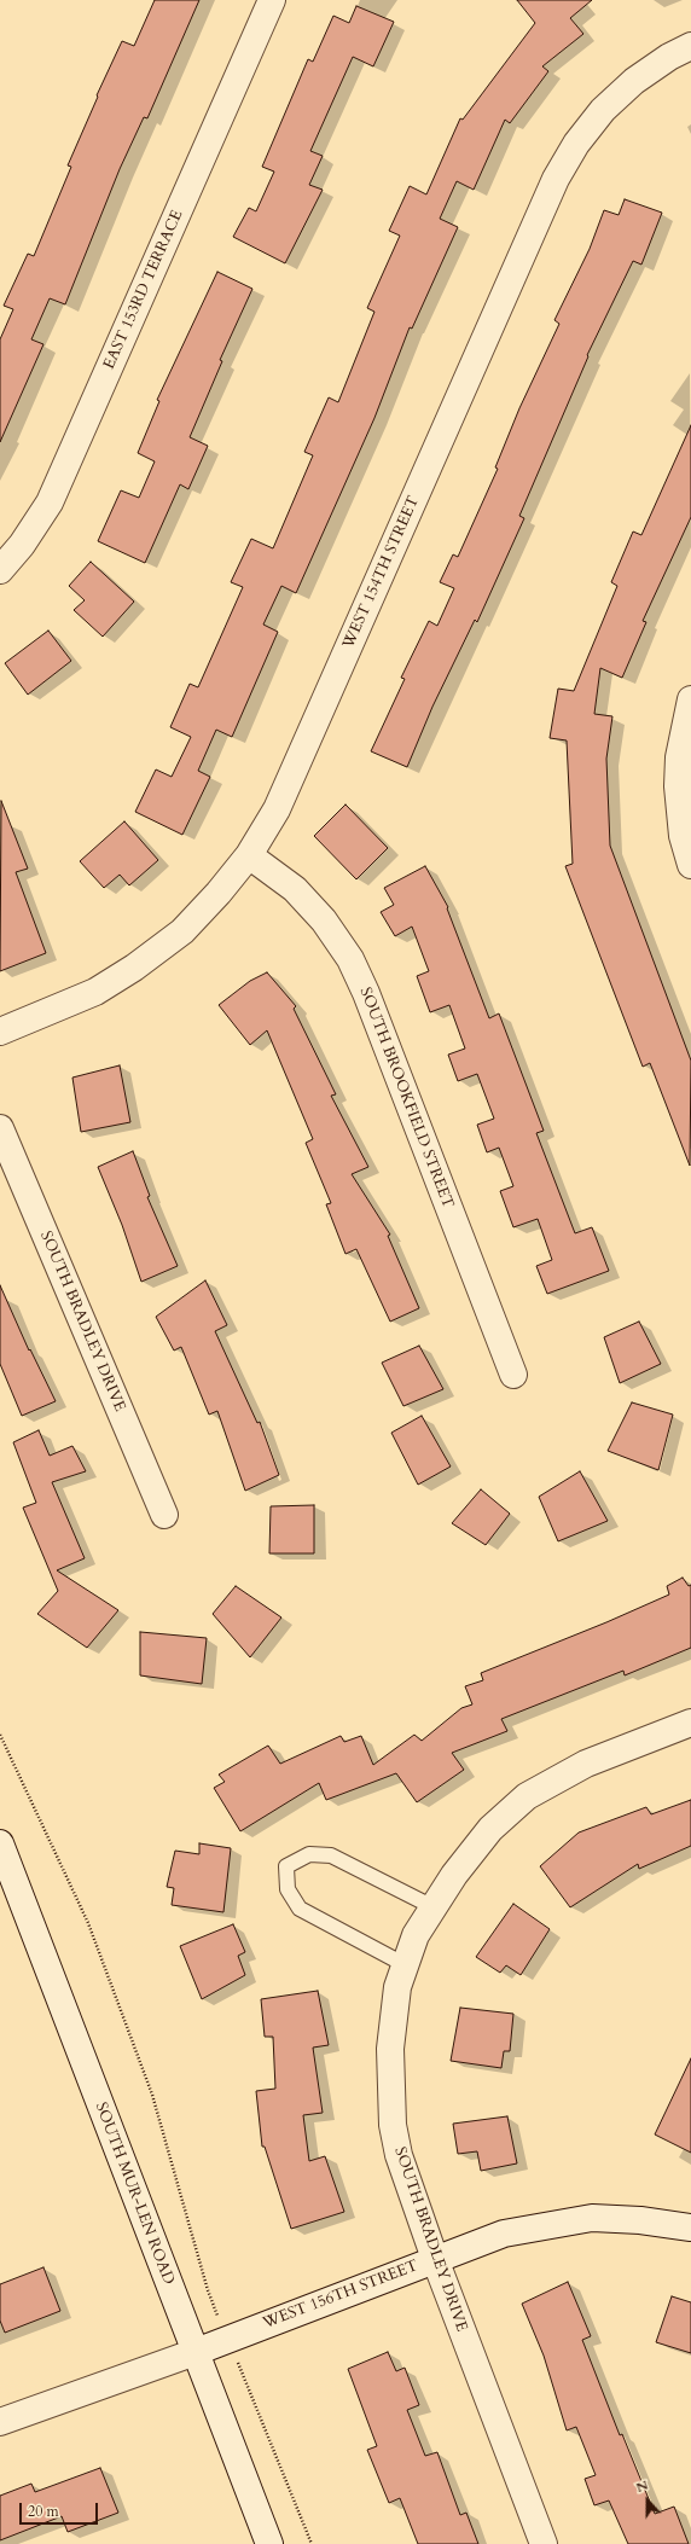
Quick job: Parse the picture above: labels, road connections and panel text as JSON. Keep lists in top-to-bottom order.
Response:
{
  "streets": {
    "street": [
      "EAST 153RD TERRACE",
      "WEST 154TH STREET",
      "SOUTH BROOKFIELD STREET",
      "SOUTH BRADLEY DRIVE",
      "SOUTH MUR-LEN ROAD",
      "WEST 156TH STREET"
    ]
  },
  "crossings": [
    ["WEST 154TH STREET", "SOUTH BROOKFIELD STREET"],
    ["SOUTH BRADLEY DRIVE", "WEST 156TH STREET"],
    ["SOUTH MUR-LEN ROAD", "WEST 156TH STREET"]
  ],
  "scale_bar": "20 m",
  "north": "top"
}
